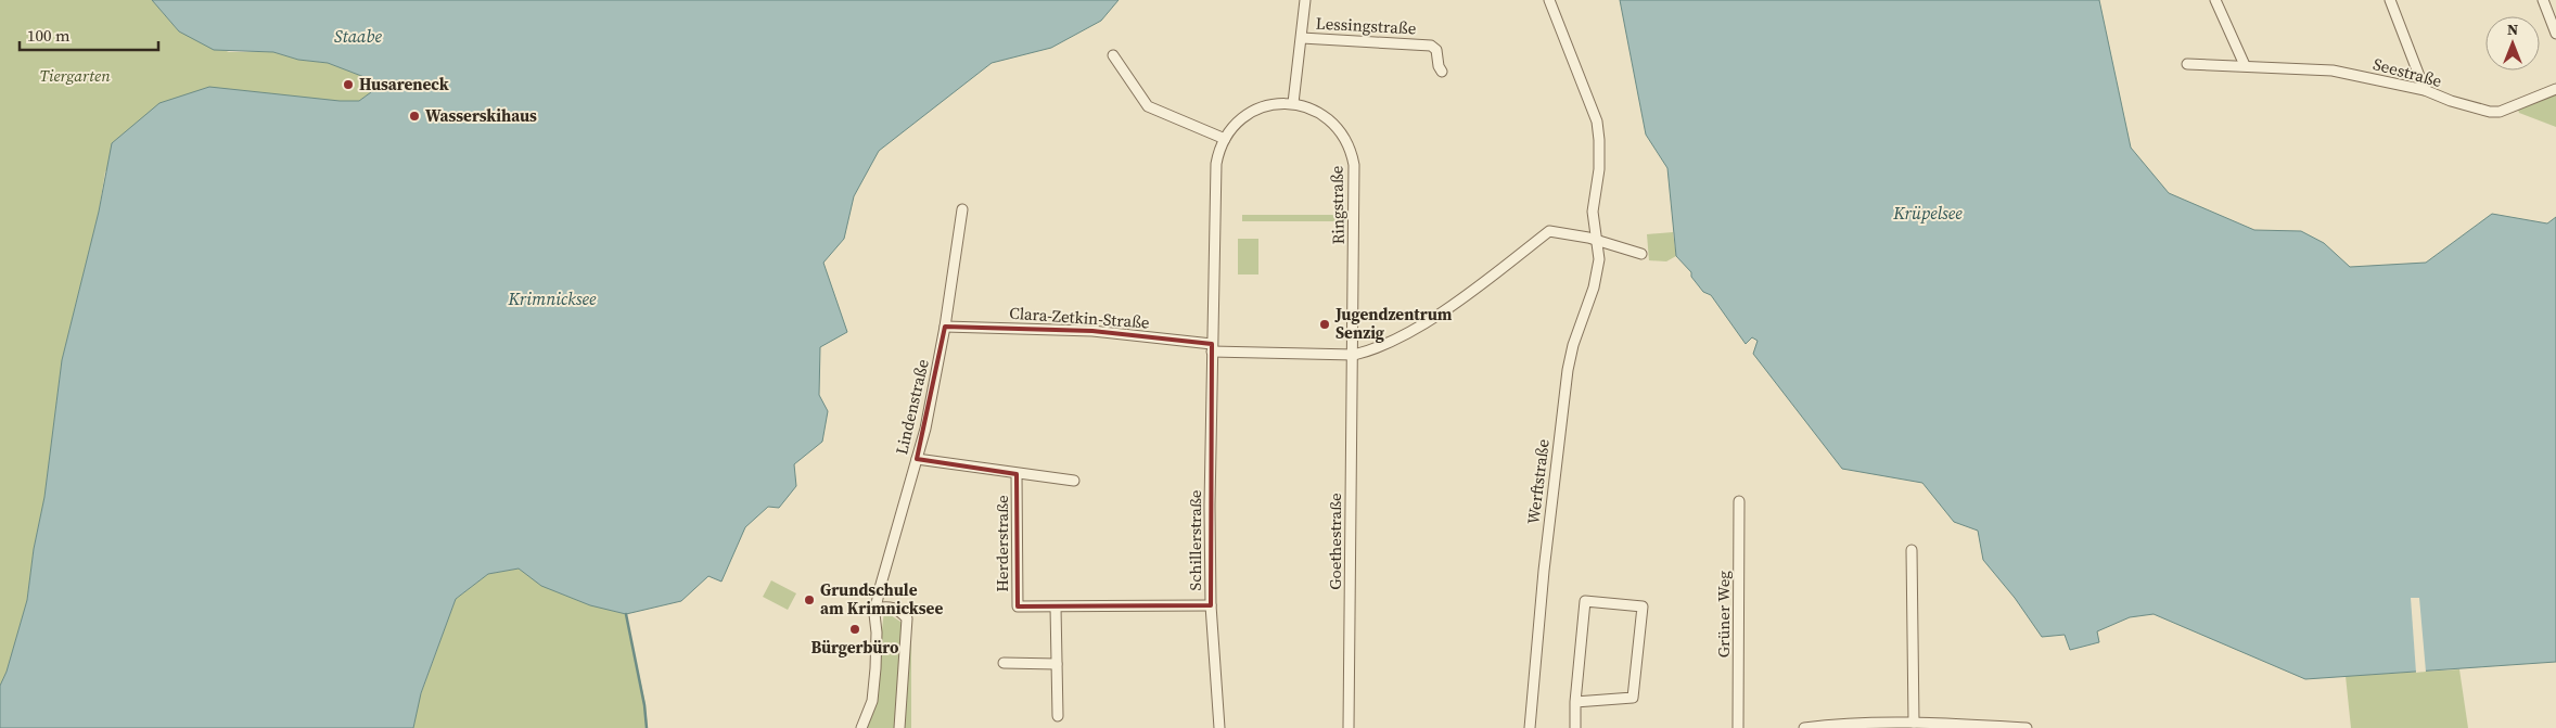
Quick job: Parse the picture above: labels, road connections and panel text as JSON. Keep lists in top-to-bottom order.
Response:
{
  "streets": {
    "street": [
      "Lessingstraße",
      "Seestraße",
      "Ringstraße",
      "Clara-Zetkin-Straße",
      "Lindenstraße",
      "Werftstraße",
      "Schillerstraße",
      "Goethestraße",
      "Herderstraße",
      "Grüner Weg"
    ]
  },
  "crossings": [
    ["Lessingstraße", "Ringstraße"],
    ["Ringstraße", "Clara-Zetkin-Straße"],
    ["Ringstraße", "Schillerstraße"],
    ["Ringstraße", "Goethestraße"],
    ["Clara-Zetkin-Straße", "Lindenstraße"],
    ["Clara-Zetkin-Straße", "Schillerstraße"],
    ["Clara-Zetkin-Straße", "Goethestraße"],
    ["Lindenstraße", "Herderstraße"],
    ["Schillerstraße", "Herderstraße"]
  ],
  "water": ["Staabe", "Krüpelsee", "Krimnicksee"],
  "parks": ["Tiergarten"],
  "places": [
    "Husareneck",
    "Wasserskihaus",
    "Jugendzentrum Senzig",
    "Grundschule am Krimnicksee",
    "Bürgerbüro"
  ],
  "scale_bar": "100 m",
  "north": "top"
}
